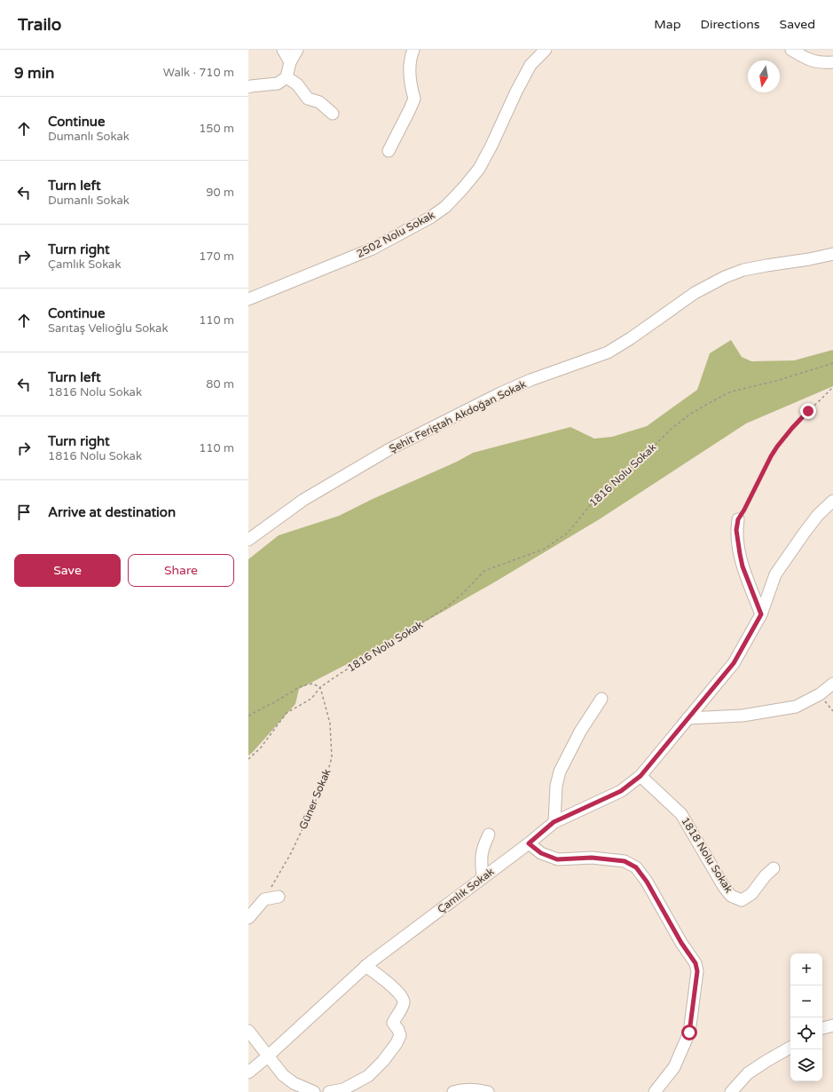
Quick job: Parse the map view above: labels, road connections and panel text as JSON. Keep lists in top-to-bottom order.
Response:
{
  "streets": {
    "street": [
      "2502 Nolu Sokak",
      "Şehit Feriştah Akdoğan Sokak",
      "1818 Nolu Sokak",
      "Çamlık Sokak"
    ],
    "path": ["1816 Nolu Sokak", "Güner Sokak"]
  },
  "crossings": [
    ["1816 Nolu Sokak", "Güner Sokak"],
    ["1818 Nolu Sokak", "Çamlık Sokak"]
  ],
  "north": "bottom",
  "page": {
    "header": "Trailo",
    "nav": ["Map", "Directions", "Saved"],
    "heading": ["9 min", "Walk · 710 m"],
    "list": [
      ["Continue", "Dumanlı Sokak", "150 m"],
      ["Turn left", "Dumanlı Sokak", "90 m"],
      ["Turn right", "Çamlık Sokak", "170 m"],
      ["Continue", "Sarıtaş Velioğlu Sokak", "110 m"],
      ["Turn left", "1816 Nolu Sokak", "80 m"],
      ["Turn right", "1816 Nolu Sokak", "110 m"],
      "Arrive at destination"
    ],
    "buttons": ["Save", "Share"],
    "map_buttons": ["+", "−"]
  }
}
